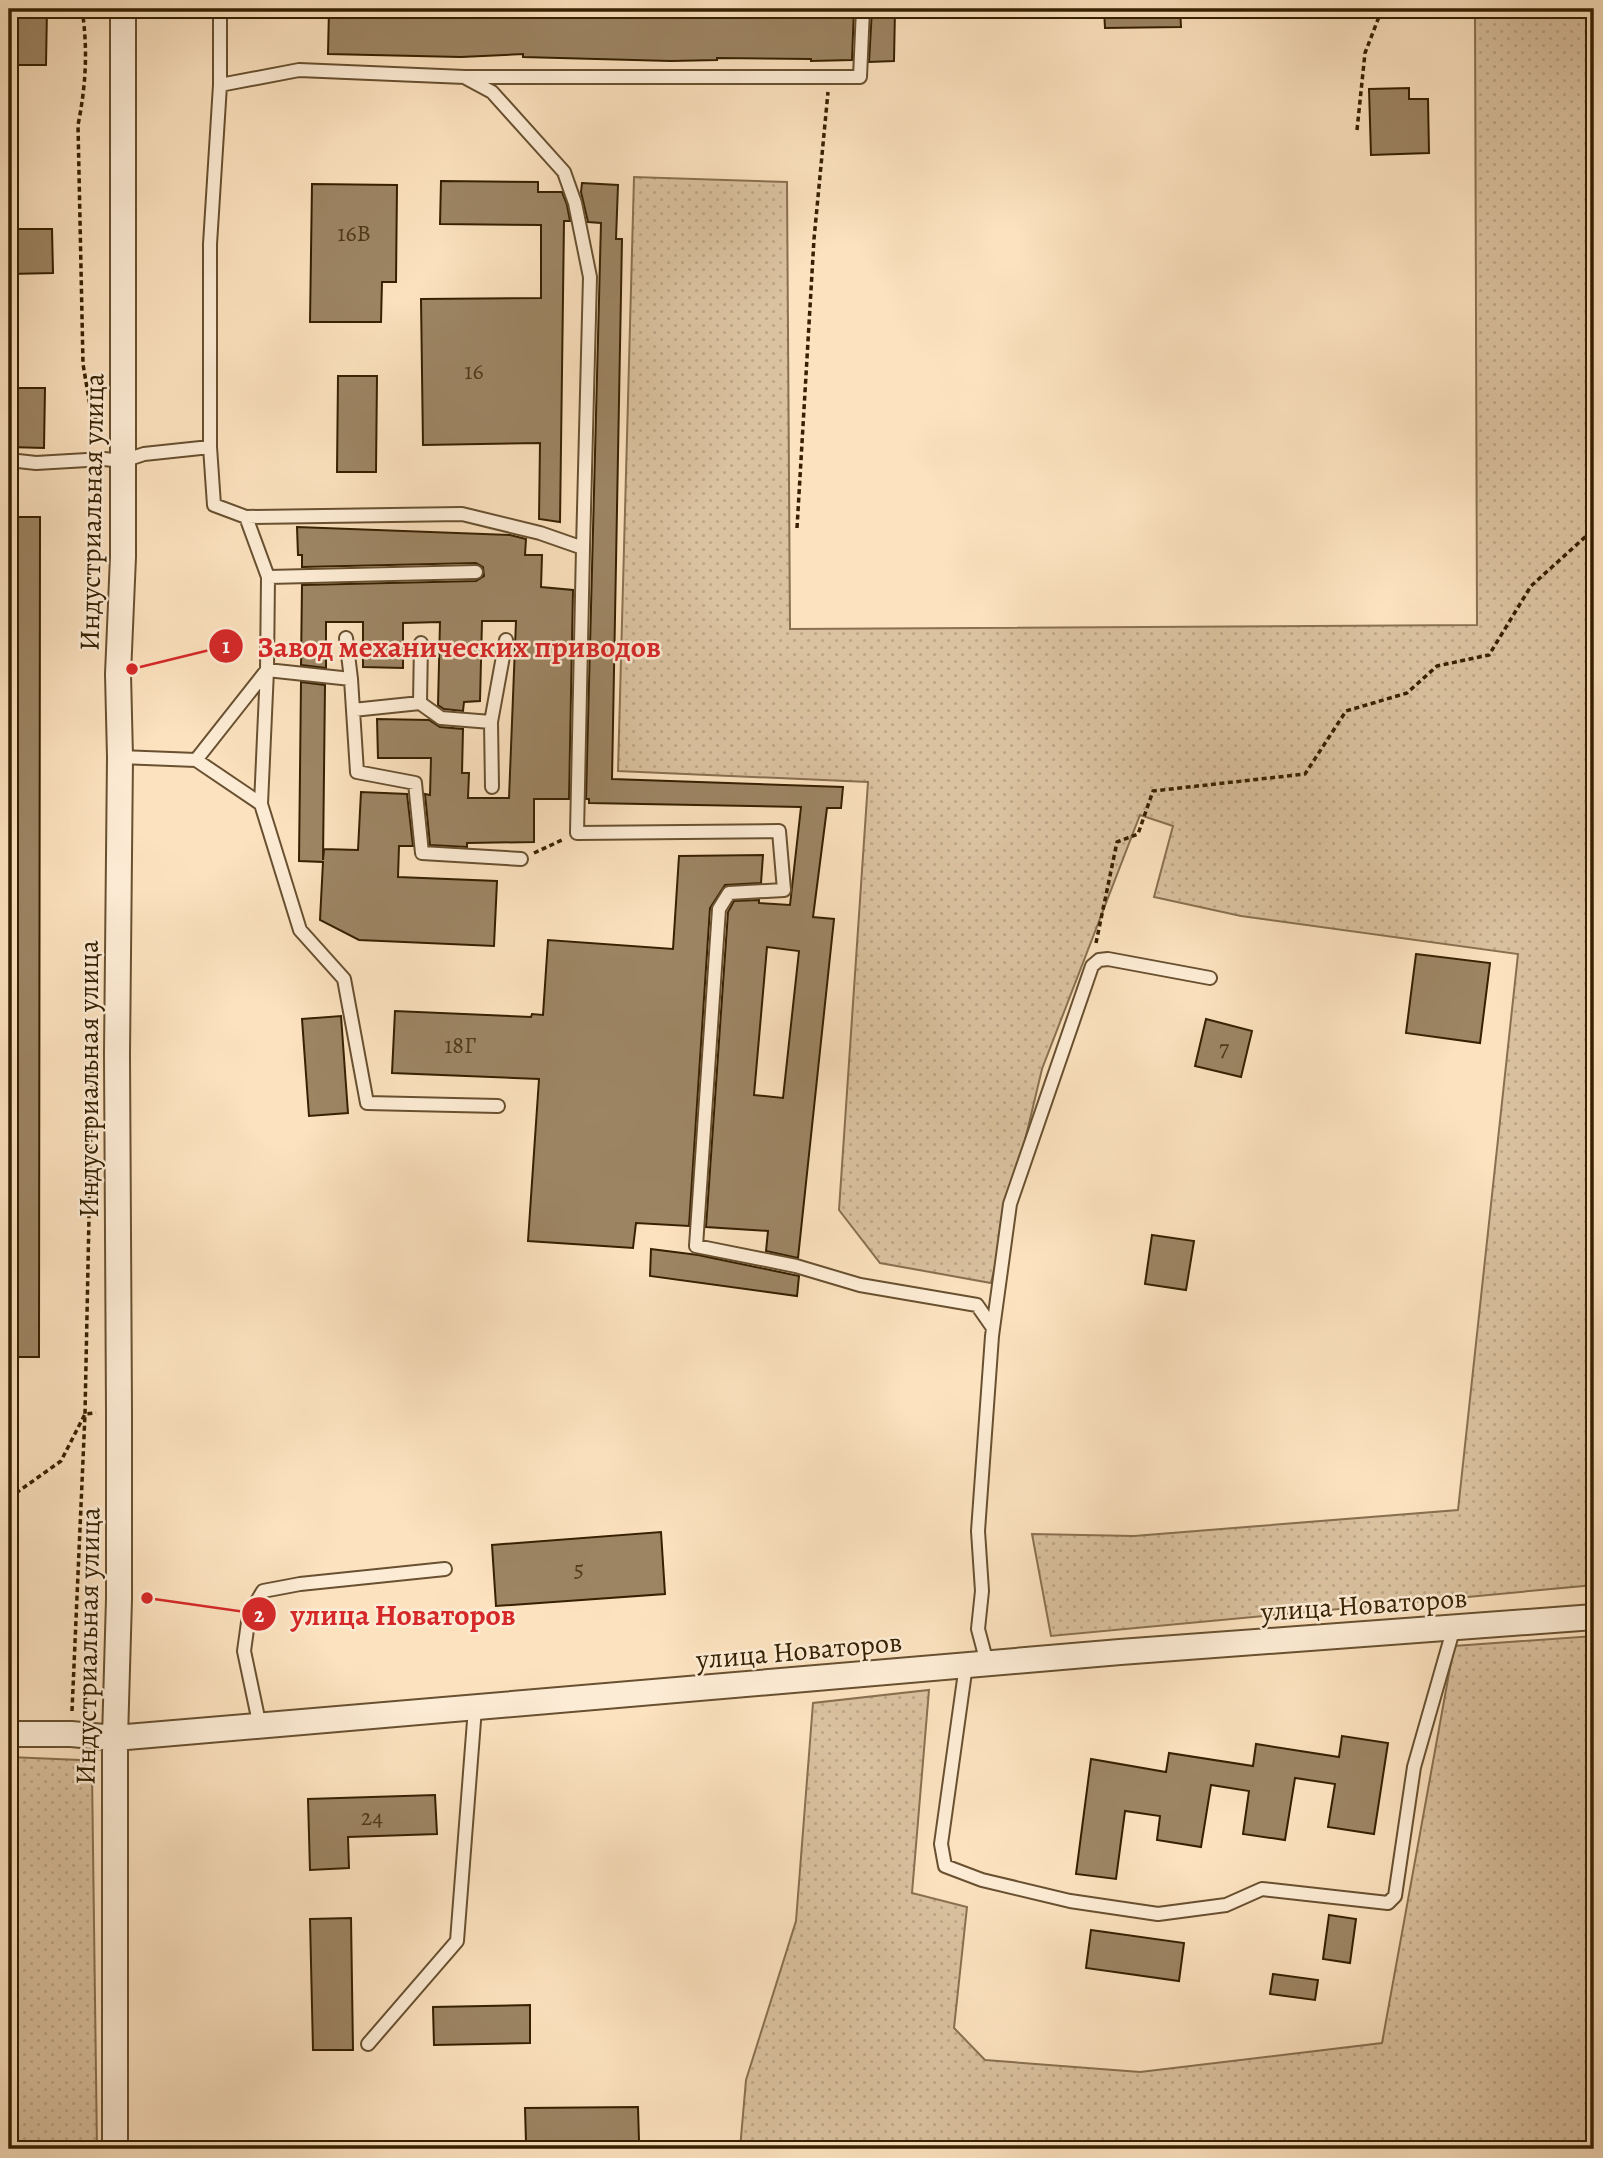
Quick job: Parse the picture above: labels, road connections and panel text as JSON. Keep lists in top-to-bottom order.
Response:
{
  "streets": {
    "street": ["Индустриальная улица", "улица Новаторов"]
  },
  "crossings": [
    ["Индустриальная улица", "улица Новаторов"]
  ],
  "places": ["Завод механических приводов", "улица Новаторов"],
  "house_numbers": [
    "16В",
    "16",
    "18Г",
    "7",
    "5",
    "24"
  ]
}
